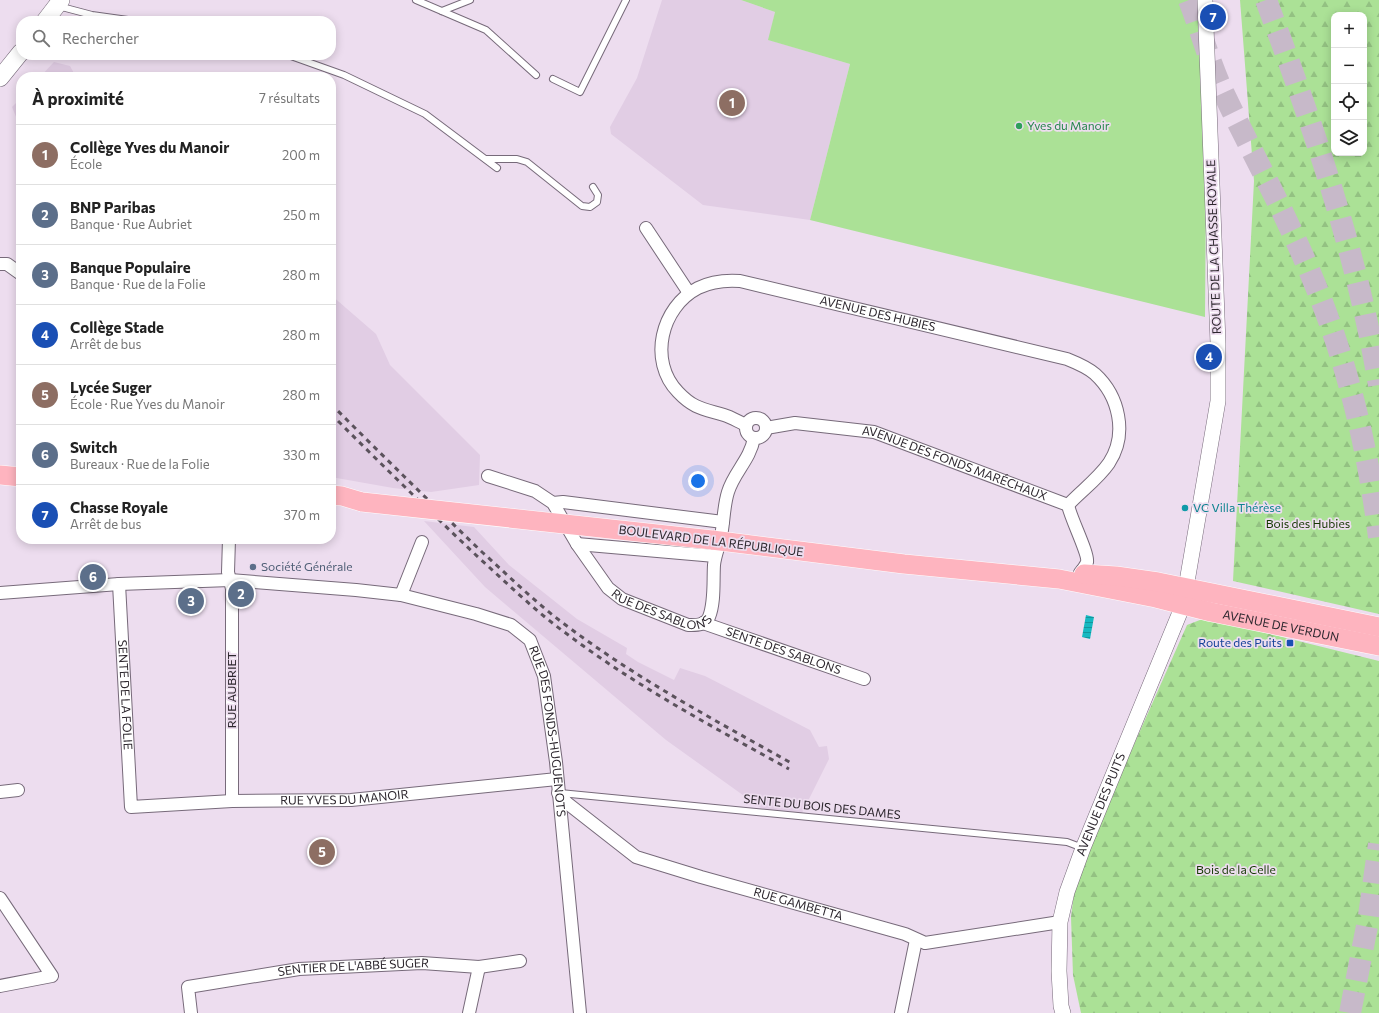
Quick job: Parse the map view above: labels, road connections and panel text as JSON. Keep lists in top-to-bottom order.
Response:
{
  "streets": {
    "main road": ["BOULEVARD DE LA RÉPUBLIQUE", "AVENUE DE VERDUN"],
    "street": [
      "ROUTE DE LA CHASSE ROYALE",
      "AVENUE DES HUBIES",
      "AVENUE DES FONDS MARÉCHAUX",
      "RUE DES SABLONS",
      "SENTE DES SABLONS",
      "RUE AUBRIET",
      "SENTE DE LA FOLIE",
      "RUE DES FONDS-HUGUENOTS",
      "RUE YVES DU MANOIR",
      "AVENUE DES PUITS",
      "RUE GAMBETTA",
      "SENTIER DE L'ABBÉ SUGER"
    ],
    "lane": ["SENTE DU BOIS DES DAMES"]
  },
  "crossings": [
    ["ROUTE DE LA CHASSE ROYALE", "BOULEVARD DE LA RÉPUBLIQUE"],
    ["ROUTE DE LA CHASSE ROYALE", "AVENUE DE VERDUN"],
    ["ROUTE DE LA CHASSE ROYALE", "AVENUE DES PUITS"],
    ["AVENUE DES HUBIES", "AVENUE DES FONDS MARÉCHAUX"],
    ["BOULEVARD DE LA RÉPUBLIQUE", "RUE DES SABLONS"],
    ["BOULEVARD DE LA RÉPUBLIQUE", "AVENUE DE VERDUN"],
    ["BOULEVARD DE LA RÉPUBLIQUE", "AVENUE DES PUITS"],
    ["RUE DES SABLONS", "SENTE DES SABLONS"],
    ["AVENUE DE VERDUN", "AVENUE DES PUITS"],
    ["RUE AUBRIET", "RUE DES FONDS-HUGUENOTS"],
    ["RUE AUBRIET", "RUE YVES DU MANOIR"],
    ["SENTE DE LA FOLIE", "RUE DES FONDS-HUGUENOTS"],
    ["SENTE DE LA FOLIE", "RUE YVES DU MANOIR"],
    ["RUE DES FONDS-HUGUENOTS", "RUE YVES DU MANOIR"],
    ["RUE DES FONDS-HUGUENOTS", "SENTE DU BOIS DES DAMES"],
    ["RUE DES FONDS-HUGUENOTS", "RUE GAMBETTA"],
    ["AVENUE DES PUITS", "SENTE DU BOIS DES DAMES"],
    ["AVENUE DES PUITS", "RUE GAMBETTA"],
    ["SENTE DU BOIS DES DAMES", "RUE GAMBETTA"]
  ],
  "parks": ["Bois des Hubies", "Bois de la Celle"],
  "places": {
    "other": ["Yves du Manoir", "VC Villa Thérèse", "Société Générale"],
    "transit": ["Route des Puits"]
  },
  "page": {
    "pins": [
      "7",
      "1",
      "4",
      "6",
      "2",
      "3",
      "5"
    ],
    "map_buttons": ["+", "−"],
    "search": "Rechercher",
    "heading": ["À proximité", "7 résultats"],
    "list": [
      {
        "mark": "1",
        "name": "Collège Yves du Manoir",
        "note": "École",
        "value": "200 m"
      },
      {
        "mark": "2",
        "name": "BNP Paribas",
        "note": "Banque · Rue Aubriet",
        "value": "250 m"
      },
      {
        "mark": "3",
        "name": "Banque Populaire",
        "note": "Banque · Rue de la Folie",
        "value": "280 m"
      },
      {
        "mark": "4",
        "name": "Collège Stade",
        "note": "Arrêt de bus",
        "value": "280 m"
      },
      {
        "mark": "5",
        "name": "Lycée Suger",
        "note": "École · Rue Yves du Manoir",
        "value": "280 m"
      },
      {
        "mark": "6",
        "name": "Switch",
        "note": "Bureaux · Rue de la Folie",
        "value": "330 m"
      },
      {
        "mark": "7",
        "name": "Chasse Royale",
        "note": "Arrêt de bus",
        "value": "370 m"
      }
    ]
  }
}
